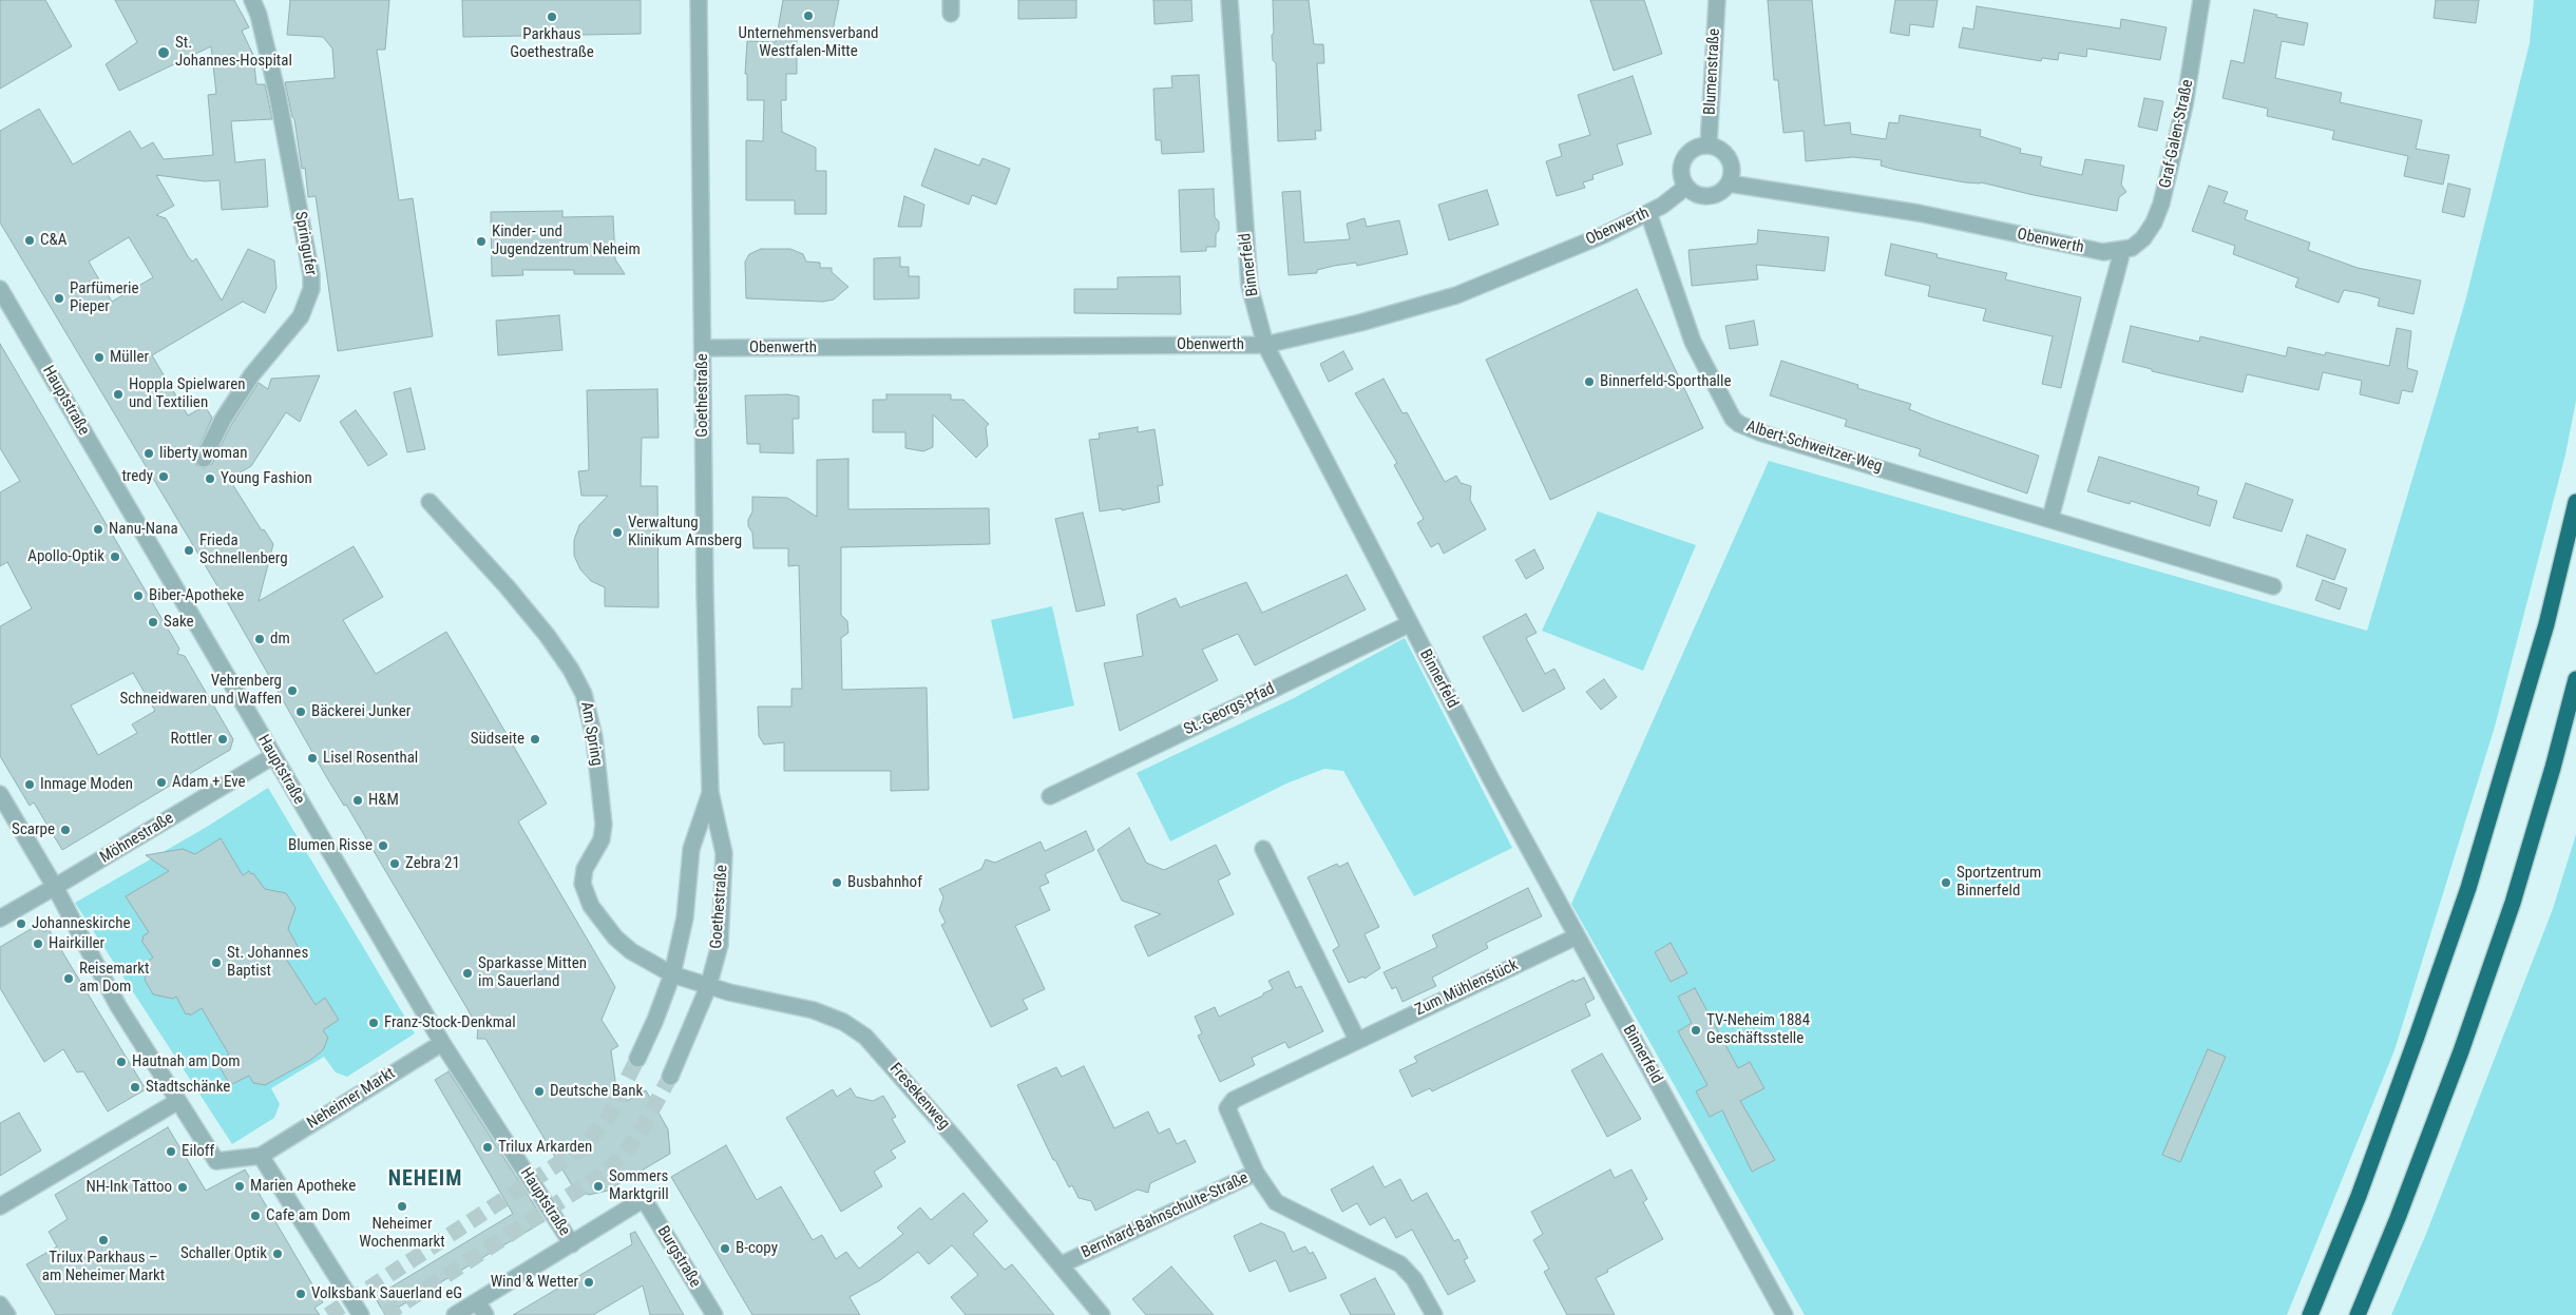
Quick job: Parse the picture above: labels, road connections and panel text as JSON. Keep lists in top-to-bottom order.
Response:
{
  "streets": {
    "street": [
      "Blumenstraße",
      "Graf-Galen-Straße",
      "Obenwerth",
      "Springufer",
      "Binnerfeld",
      "Goethestraße",
      "Hauptstraße",
      "Albert-Schweitzer-Weg",
      "St.-Georgs-Pfad",
      "Am Spring",
      "Möhnestraße",
      "Zum Mühlenstück",
      "Fresekenweg",
      "Neheimer Markt",
      "Bernhard-Bahnschulte-Straße",
      "Burgstraße"
    ]
  },
  "crossings": [
    ["Blumenstraße", "Obenwerth"],
    ["Graf-Galen-Straße", "Obenwerth"],
    ["Obenwerth", "Binnerfeld"],
    ["Obenwerth", "Goethestraße"],
    ["Obenwerth", "Albert-Schweitzer-Weg"],
    ["Binnerfeld", "St.-Georgs-Pfad"],
    ["Binnerfeld", "Zum Mühlenstück"],
    ["Goethestraße", "Am Spring"],
    ["Goethestraße", "Fresekenweg"],
    ["Hauptstraße", "Möhnestraße"],
    ["Hauptstraße", "Neheimer Markt"],
    ["Hauptstraße", "Burgstraße"],
    ["Am Spring", "Fresekenweg"],
    ["Möhnestraße", "Neheimer Markt"],
    ["Zum Mühlenstück", "Bernhard-Bahnschulte-Straße"],
    ["Fresekenweg", "Bernhard-Bahnschulte-Straße"]
  ],
  "districts": ["NEHEIM"],
  "places": [
    "Unternehmensverband Westfalen-Mitte",
    "Parkhaus Goethestraße",
    "St. Johannes-Hospital",
    "C&A",
    "Kinder- und Jugendzentrum Neheim",
    "Parfümerie Pieper",
    "Müller",
    "Binnerfeld-Sporthalle",
    "Hoppla Spielwaren und Textilien",
    "liberty woman",
    "tredy",
    "Young Fashion",
    "Nanu-Nana",
    "Verwaltung Klinikum Arnsberg",
    "Frieda Schnellenberg",
    "Apollo-Optik",
    "Biber-Apotheke",
    "Sake",
    "dm",
    "Vehrenberg Schneidwaren und Waffen",
    "Bäckerei Junker",
    "Rottler",
    "Südseite",
    "Lisel Rosenthal",
    "Adam + Eve",
    "Inmage Moden",
    "H&M",
    "Scarpe",
    "Blumen Risse",
    "Zebra 21",
    "Busbahnhof",
    "Sportzentrum Binnerfeld",
    "Johanneskirche",
    "Hairkiller",
    "St. Johannes Baptist",
    "Sparkasse Mitten im Sauerland",
    "Reisemarkt am Dom",
    "Franz-Stock-Denkmal",
    "TV-Neheim 1884 Geschäftsstelle",
    "Hautnah am Dom",
    "Stadtschänke",
    "Deutsche Bank",
    "Trilux Arkarden",
    "Eiloff",
    "Marien Apotheke",
    "Sommers Marktgrill",
    "NH-Ink Tattoo",
    "Neheimer Wochenmarkt",
    "Cafe am Dom",
    "Trilux Parkhaus – am Neheimer Markt",
    "B-copy",
    "Schaller Optik",
    "Wind & Wetter",
    "Volksbank Sauerland eG"
  ]
}
